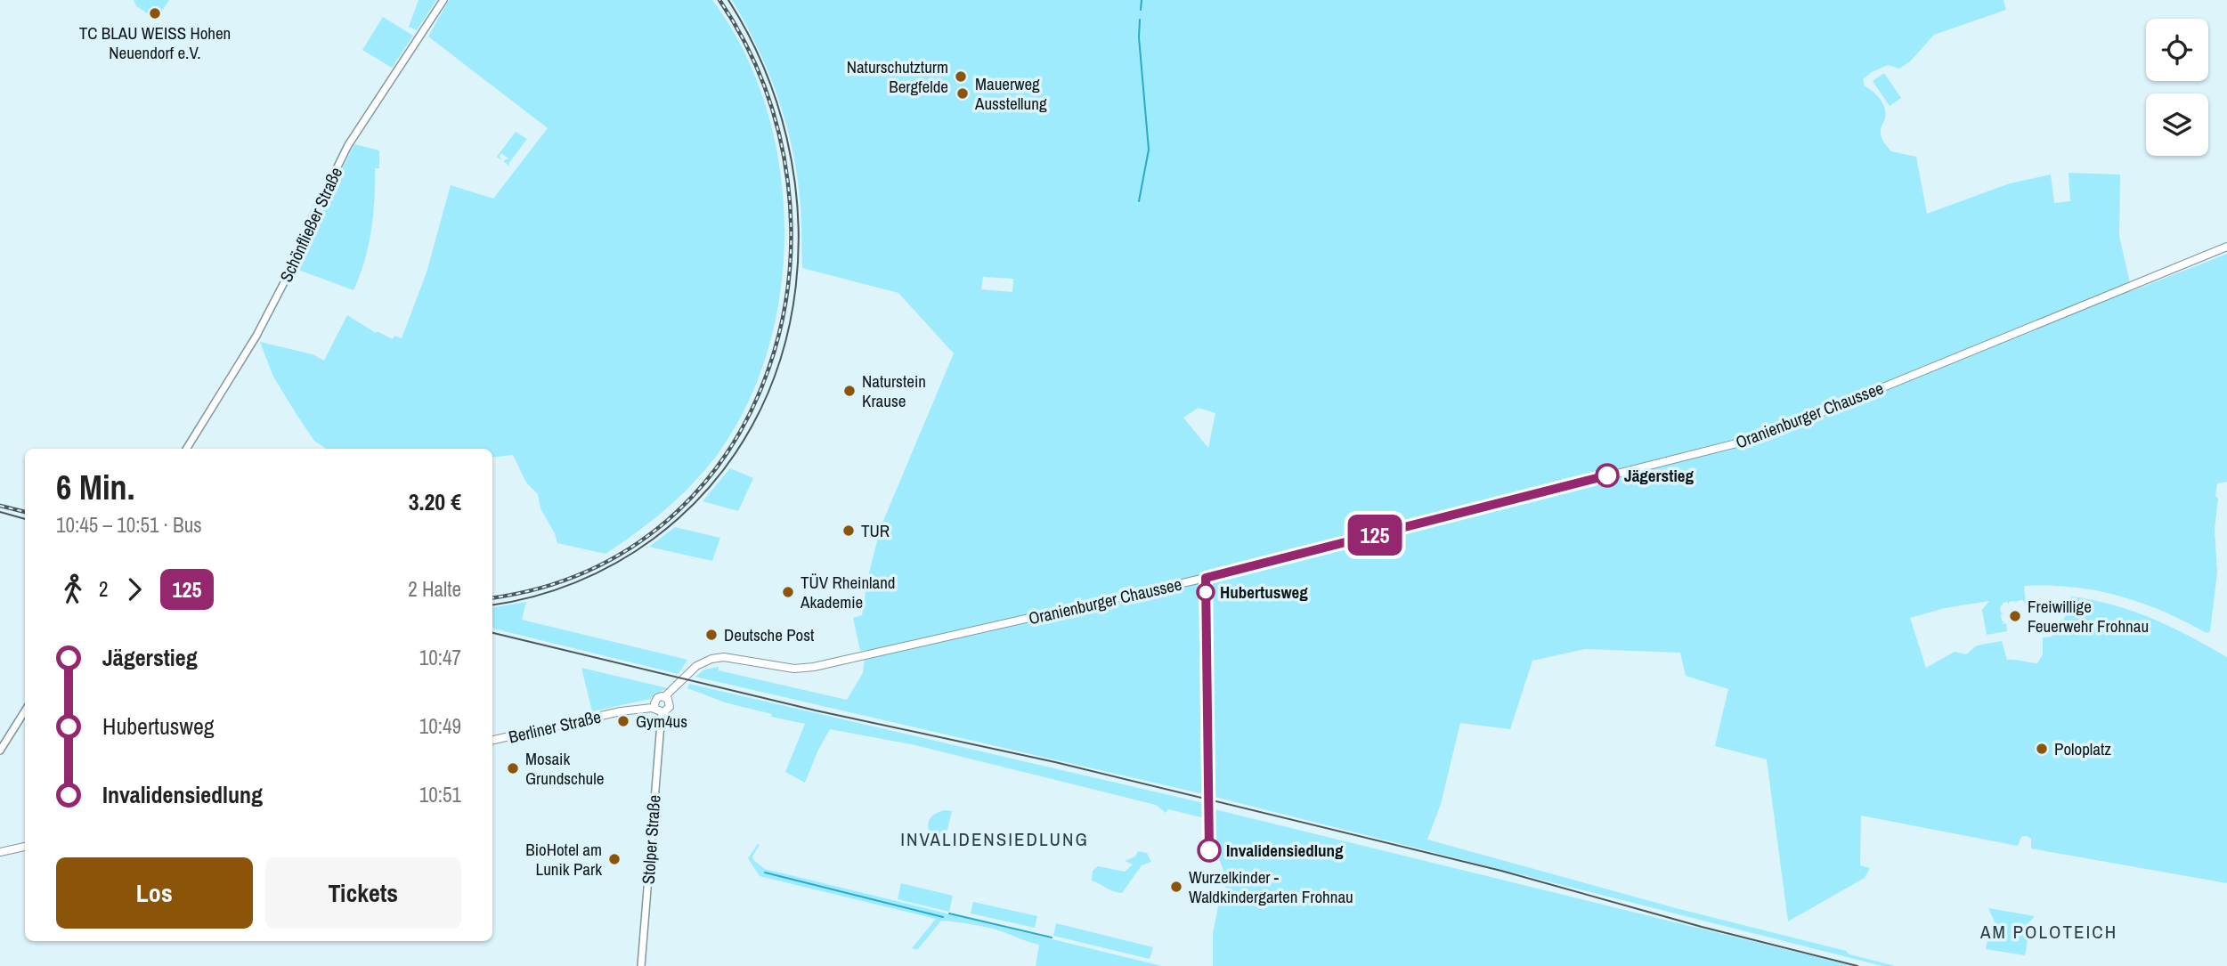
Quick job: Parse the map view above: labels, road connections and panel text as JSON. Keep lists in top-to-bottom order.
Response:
{
  "streets": {
    "main road": [
      "Schönfließer Straße",
      "Oranienburger Chaussee",
      "Berliner Straße",
      "Stolper Straße"
    ]
  },
  "crossings": [
    ["Oranienburger Chaussee", "Berliner Straße"],
    ["Berliner Straße", "Stolper Straße"]
  ],
  "districts": ["INVALIDENSIEDLUNG", "AM POLOTEICH"],
  "places": [
    "TC BLAU WEISS Hohen Neuendorf e.V.",
    "Naturschutzturm Bergfelde",
    "Mauerweg Ausstellung",
    "Naturstein Krause",
    "Jägerstieg",
    "TUR",
    "TÜV Rheinland Akademie",
    "Hubertusweg",
    "Freiwillige Feuerwehr Frohnau",
    "Deutsche Post",
    "Gym4us",
    "Poloplatz",
    "Mosaik Grundschule",
    "Invalidensiedlung",
    "BioHotel am Lunik Park",
    "Wurzelkinder - Waldkindergarten Frohnau"
  ],
  "lines": ["bus line 125"],
  "page": {
    "on_map": "125",
    "heading": ["6 Min.", "10:45 – 10:51 · Bus", "3.20 €"],
    "legs": ["2", "125", "2 Halte"],
    "list": [
      {
        "name": "Jägerstieg",
        "value": "10:47"
      },
      {
        "name": "Hubertusweg",
        "value": "10:49"
      },
      {
        "name": "Invalidensiedlung",
        "value": "10:51"
      }
    ],
    "buttons": ["Los", "Tickets"]
  }
}
